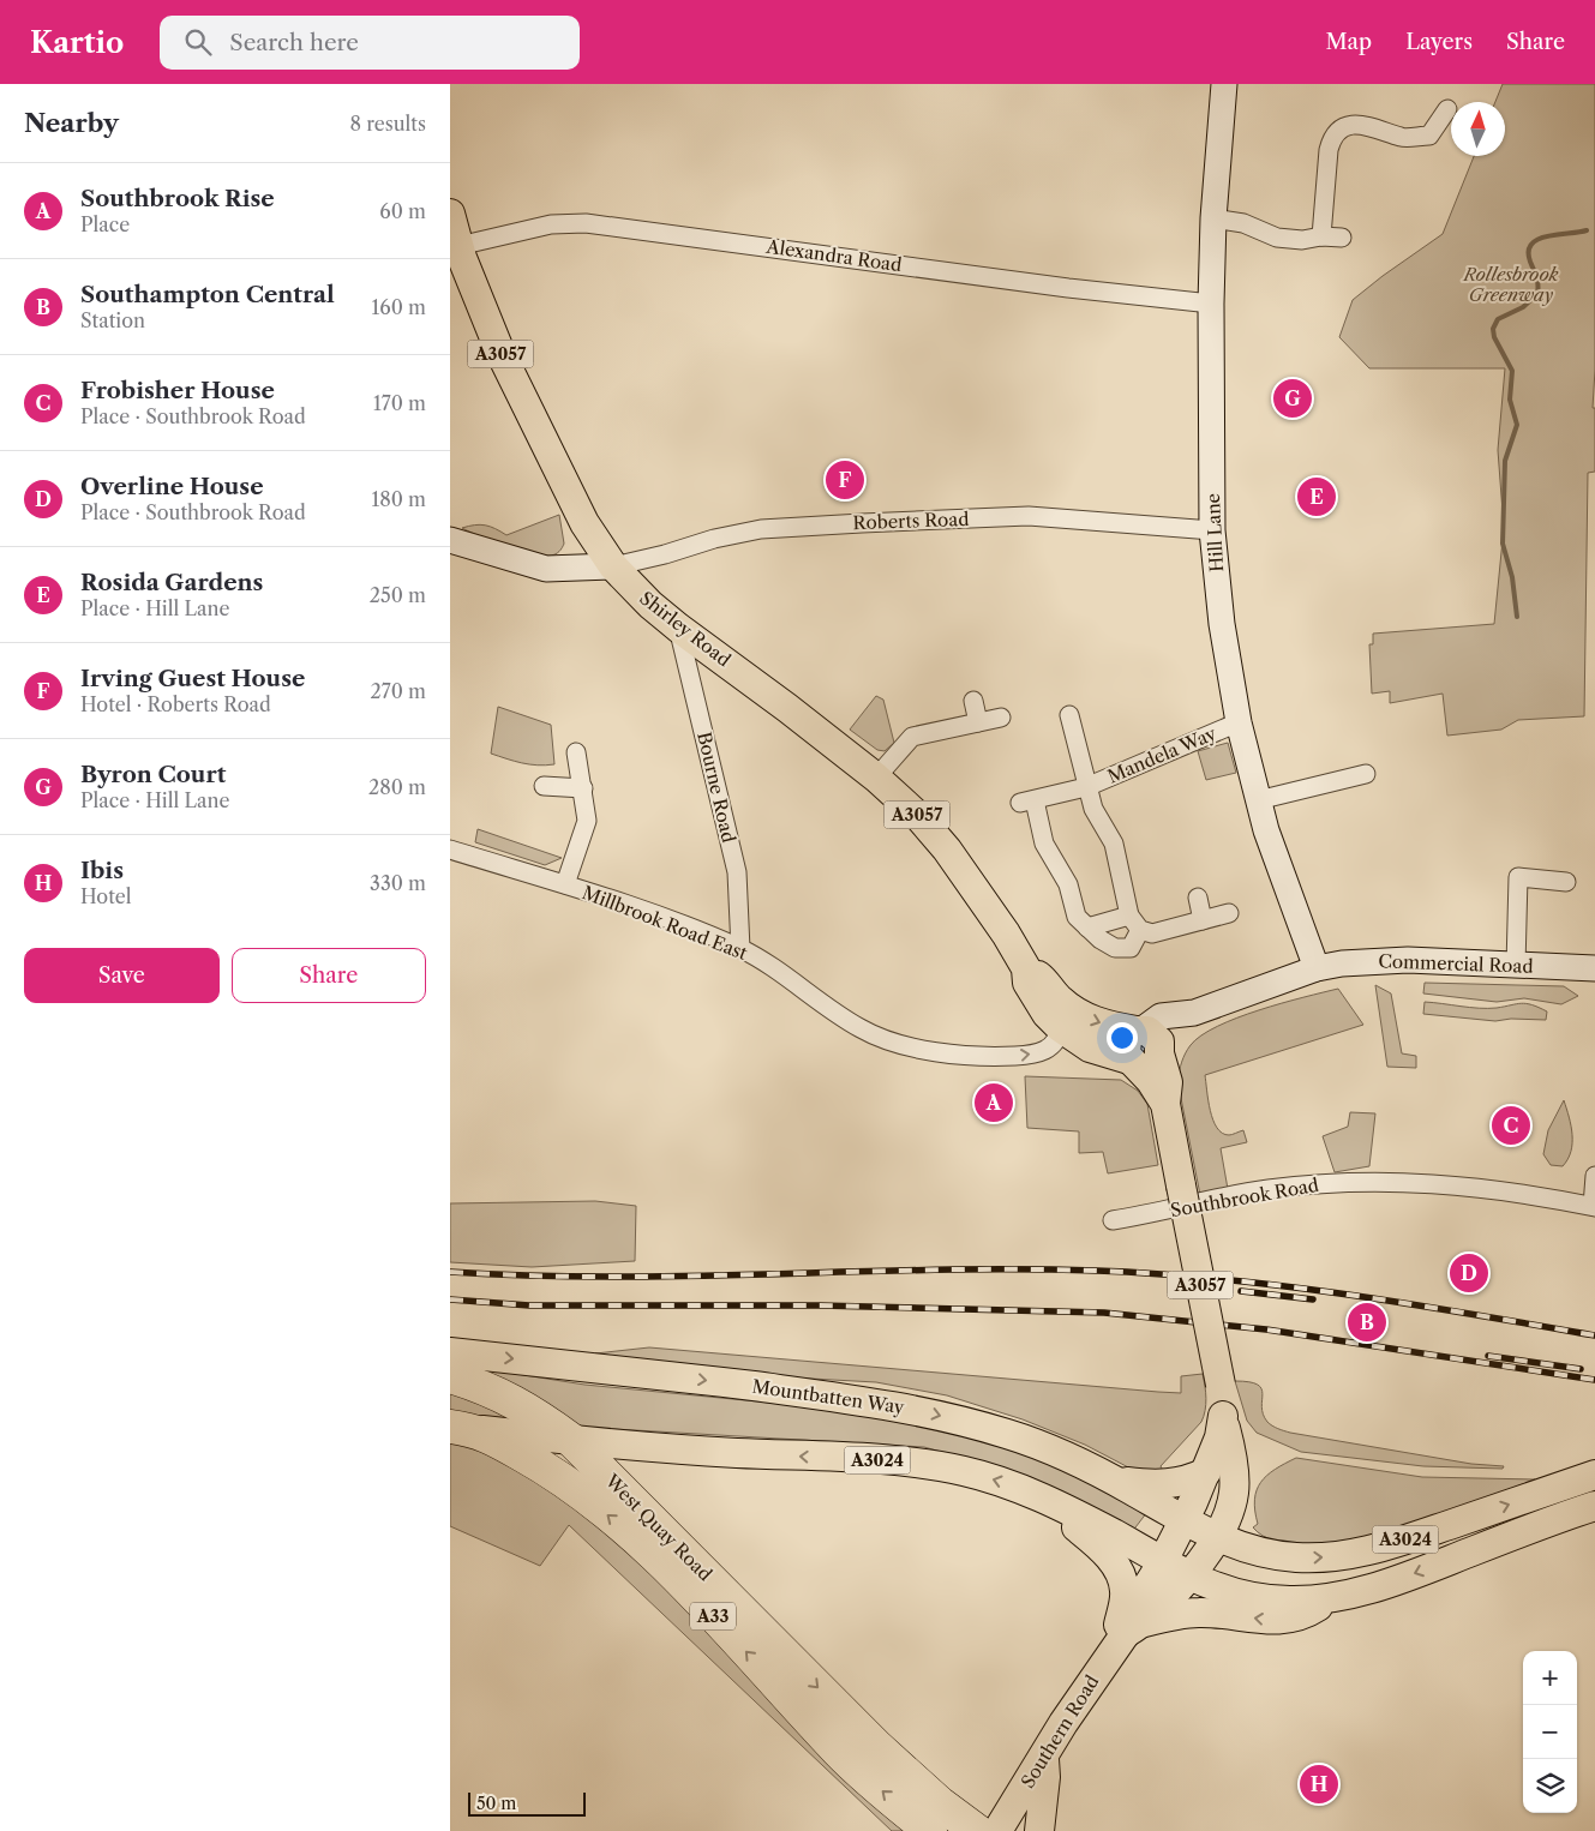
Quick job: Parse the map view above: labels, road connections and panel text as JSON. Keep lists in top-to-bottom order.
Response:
{
  "streets": {
    "highway": ["West Quay Road", "A33"],
    "main road": [
      "A3057",
      "Shirley Road",
      "Mountbatten Way",
      "A3024",
      "Southern Road"
    ],
    "street": [
      "Alexandra Road",
      "Roberts Road",
      "Hill Lane",
      "Mandela Way",
      "Bourne Road",
      "Millbrook Road East",
      "Commercial Road",
      "Southbrook Road"
    ]
  },
  "crossings": [
    ["Alexandra Road", "Hill Lane"],
    ["Alexandra Road", "Shirley Road"],
    ["A3057", "Shirley Road"],
    ["A3057", "Commercial Road"],
    ["A3057", "Mountbatten Way"],
    ["A3057", "A3024"],
    ["A3057", "Southern Road"],
    ["Roberts Road", "Hill Lane"],
    ["Roberts Road", "Shirley Road"],
    ["Hill Lane", "Mandela Way"],
    ["Hill Lane", "Commercial Road"],
    ["Shirley Road", "Bourne Road"],
    ["Shirley Road", "Millbrook Road East"],
    ["Shirley Road", "Commercial Road"],
    ["Bourne Road", "Millbrook Road East"],
    ["Mountbatten Way", "A3024"],
    ["Mountbatten Way", "Southern Road"],
    ["A3024", "West Quay Road"],
    ["A3024", "Southern Road"]
  ],
  "one_way": ["Millbrook Road East"],
  "parks": ["Rollesbrook Greenway"],
  "scale_bar": "50 m",
  "north": "top",
  "page": {
    "header": "Kartio",
    "search": "Search here",
    "nav": ["Map", "Layers", "Share"],
    "heading": ["Nearby", "8 results"],
    "list": [
      {
        "mark": "A",
        "name": "Southbrook Rise",
        "note": "Place",
        "value": "60 m"
      },
      {
        "mark": "B",
        "name": "Southampton Central",
        "note": "Station",
        "value": "160 m"
      },
      {
        "mark": "C",
        "name": "Frobisher House",
        "note": "Place · Southbrook Road",
        "value": "170 m"
      },
      {
        "mark": "D",
        "name": "Overline House",
        "note": "Place · Southbrook Road",
        "value": "180 m"
      },
      {
        "mark": "E",
        "name": "Rosida Gardens",
        "note": "Place · Hill Lane",
        "value": "250 m"
      },
      {
        "mark": "F",
        "name": "Irving Guest House",
        "note": "Hotel · Roberts Road",
        "value": "270 m"
      },
      {
        "mark": "G",
        "name": "Byron Court",
        "note": "Place · Hill Lane",
        "value": "280 m"
      },
      {
        "mark": "H",
        "name": "Ibis",
        "note": "Hotel",
        "value": "330 m"
      }
    ],
    "pins": [
      "G",
      "F",
      "E",
      "A",
      "C",
      "D",
      "B",
      "H"
    ],
    "buttons": ["Save", "Share"],
    "map_buttons": ["+", "−"],
    "scale": "50 m"
  }
}
